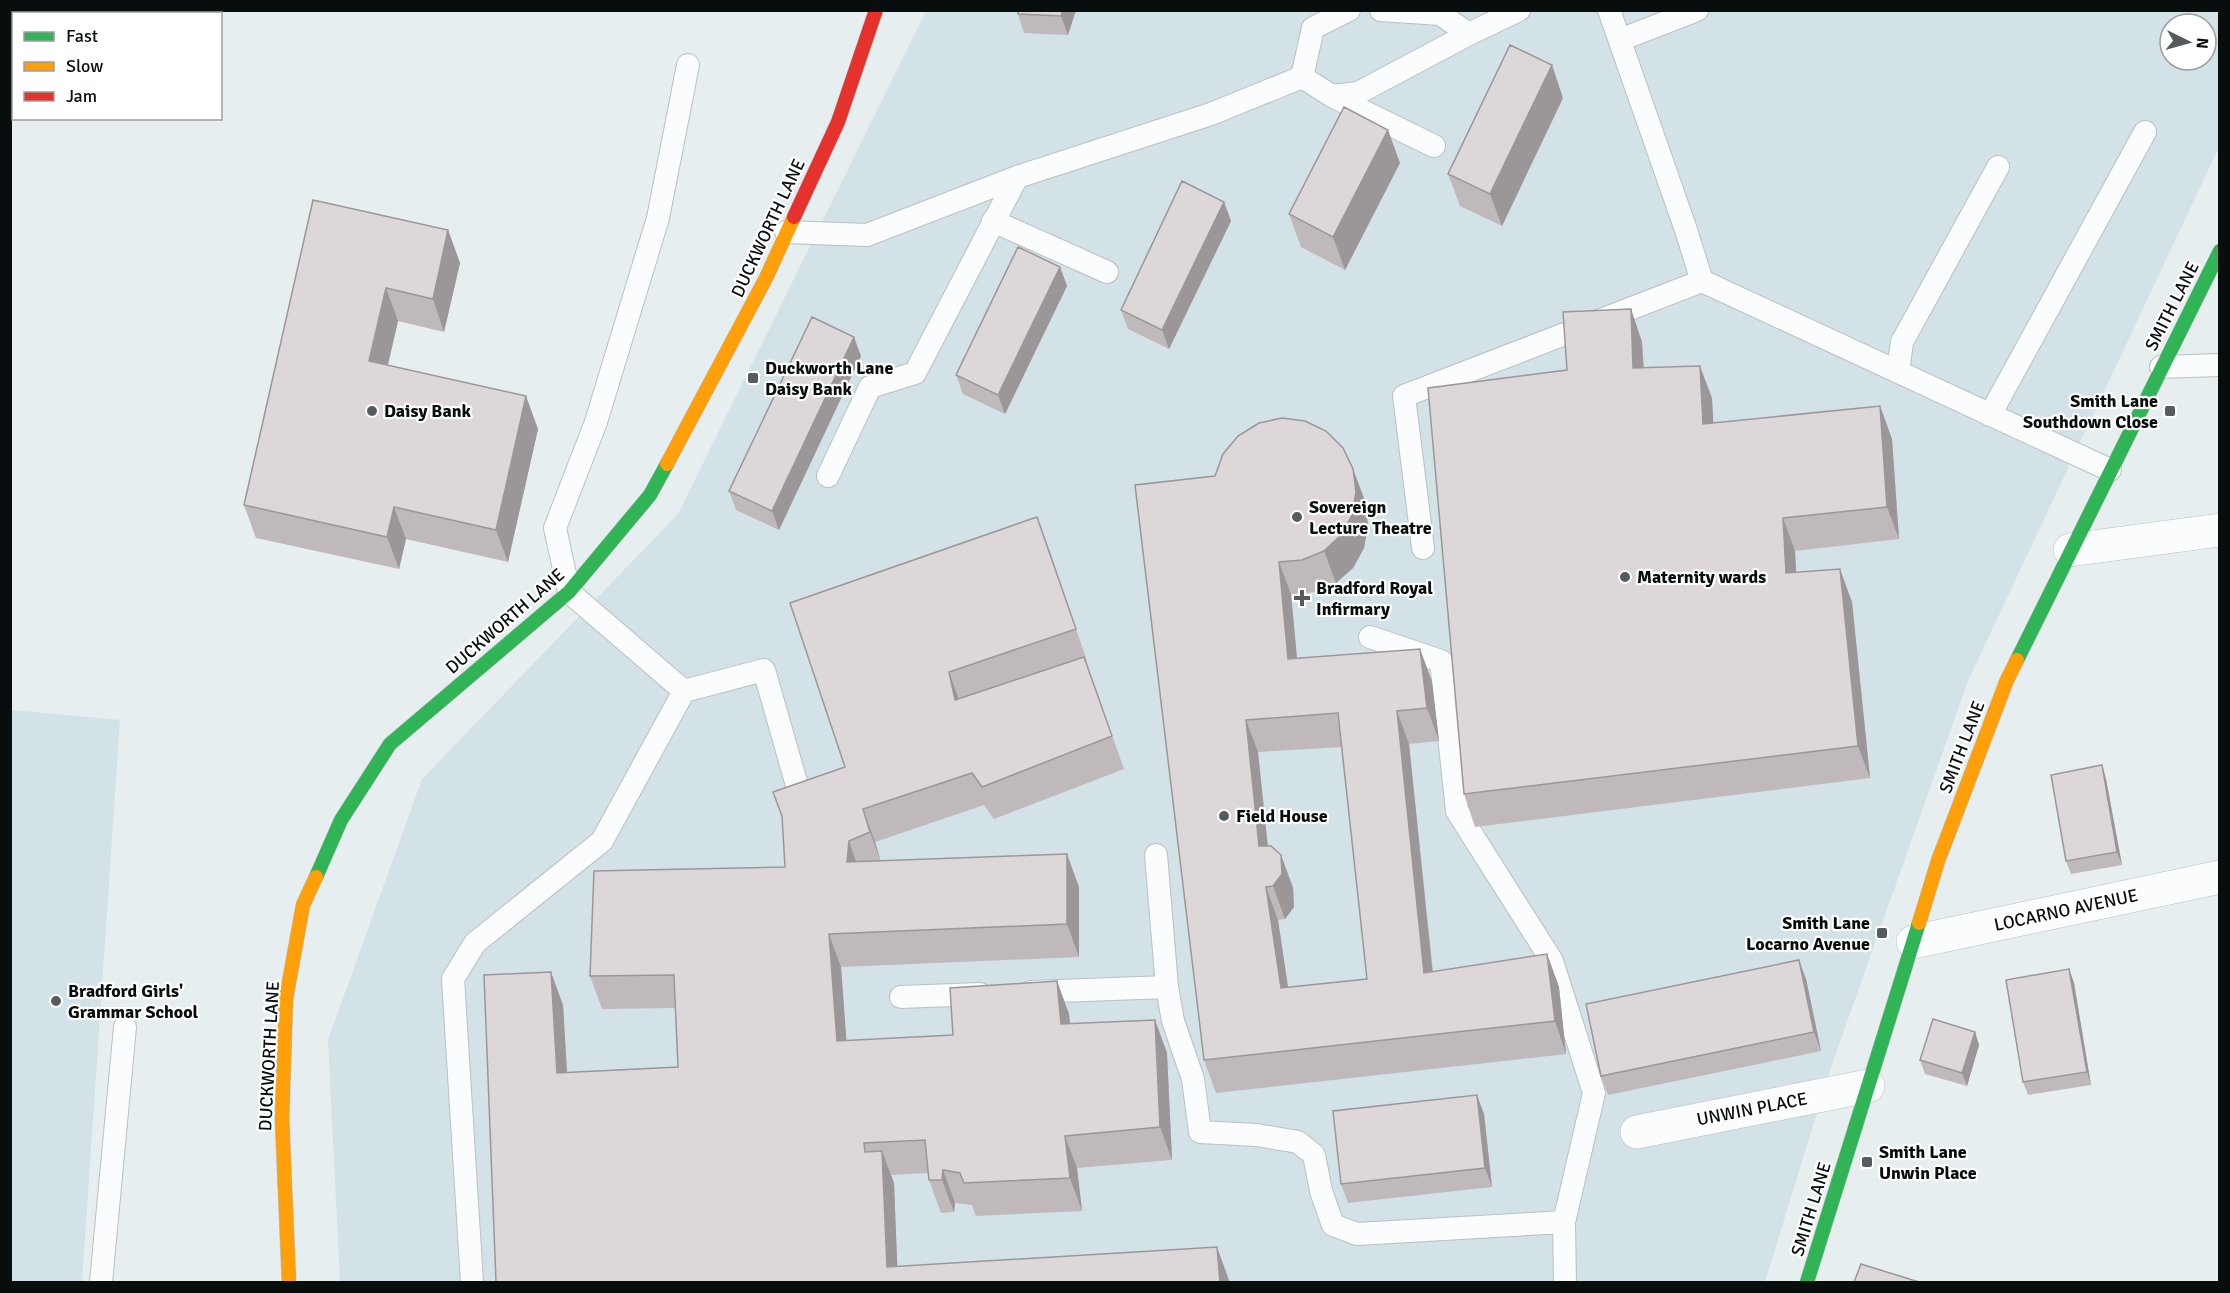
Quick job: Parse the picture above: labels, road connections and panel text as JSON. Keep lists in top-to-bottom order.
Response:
{
  "streets": {
    "street": [
      "DUCKWORTH LANE",
      "SMITH LANE",
      "LOCARNO AVENUE",
      "UNWIN PLACE"
    ]
  },
  "crossings": [
    ["SMITH LANE", "LOCARNO AVENUE"],
    ["SMITH LANE", "UNWIN PLACE"]
  ],
  "places": {
    "transit": [
      "Duckworth Lane Daisy Bank",
      "Smith Lane Southdown Close",
      "Smith Lane Locarno Avenue",
      "Smith Lane Unwin Place"
    ],
    "other": [
      "Daisy Bank",
      "Sovereign Lecture Theatre",
      "Maternity wards",
      "Field House",
      "Bradford Girls' Grammar School"
    ],
    "health": ["Bradford Royal Infirmary"]
  },
  "legend": ["Fast", "Slow", "Jam"],
  "north": "right"
}
